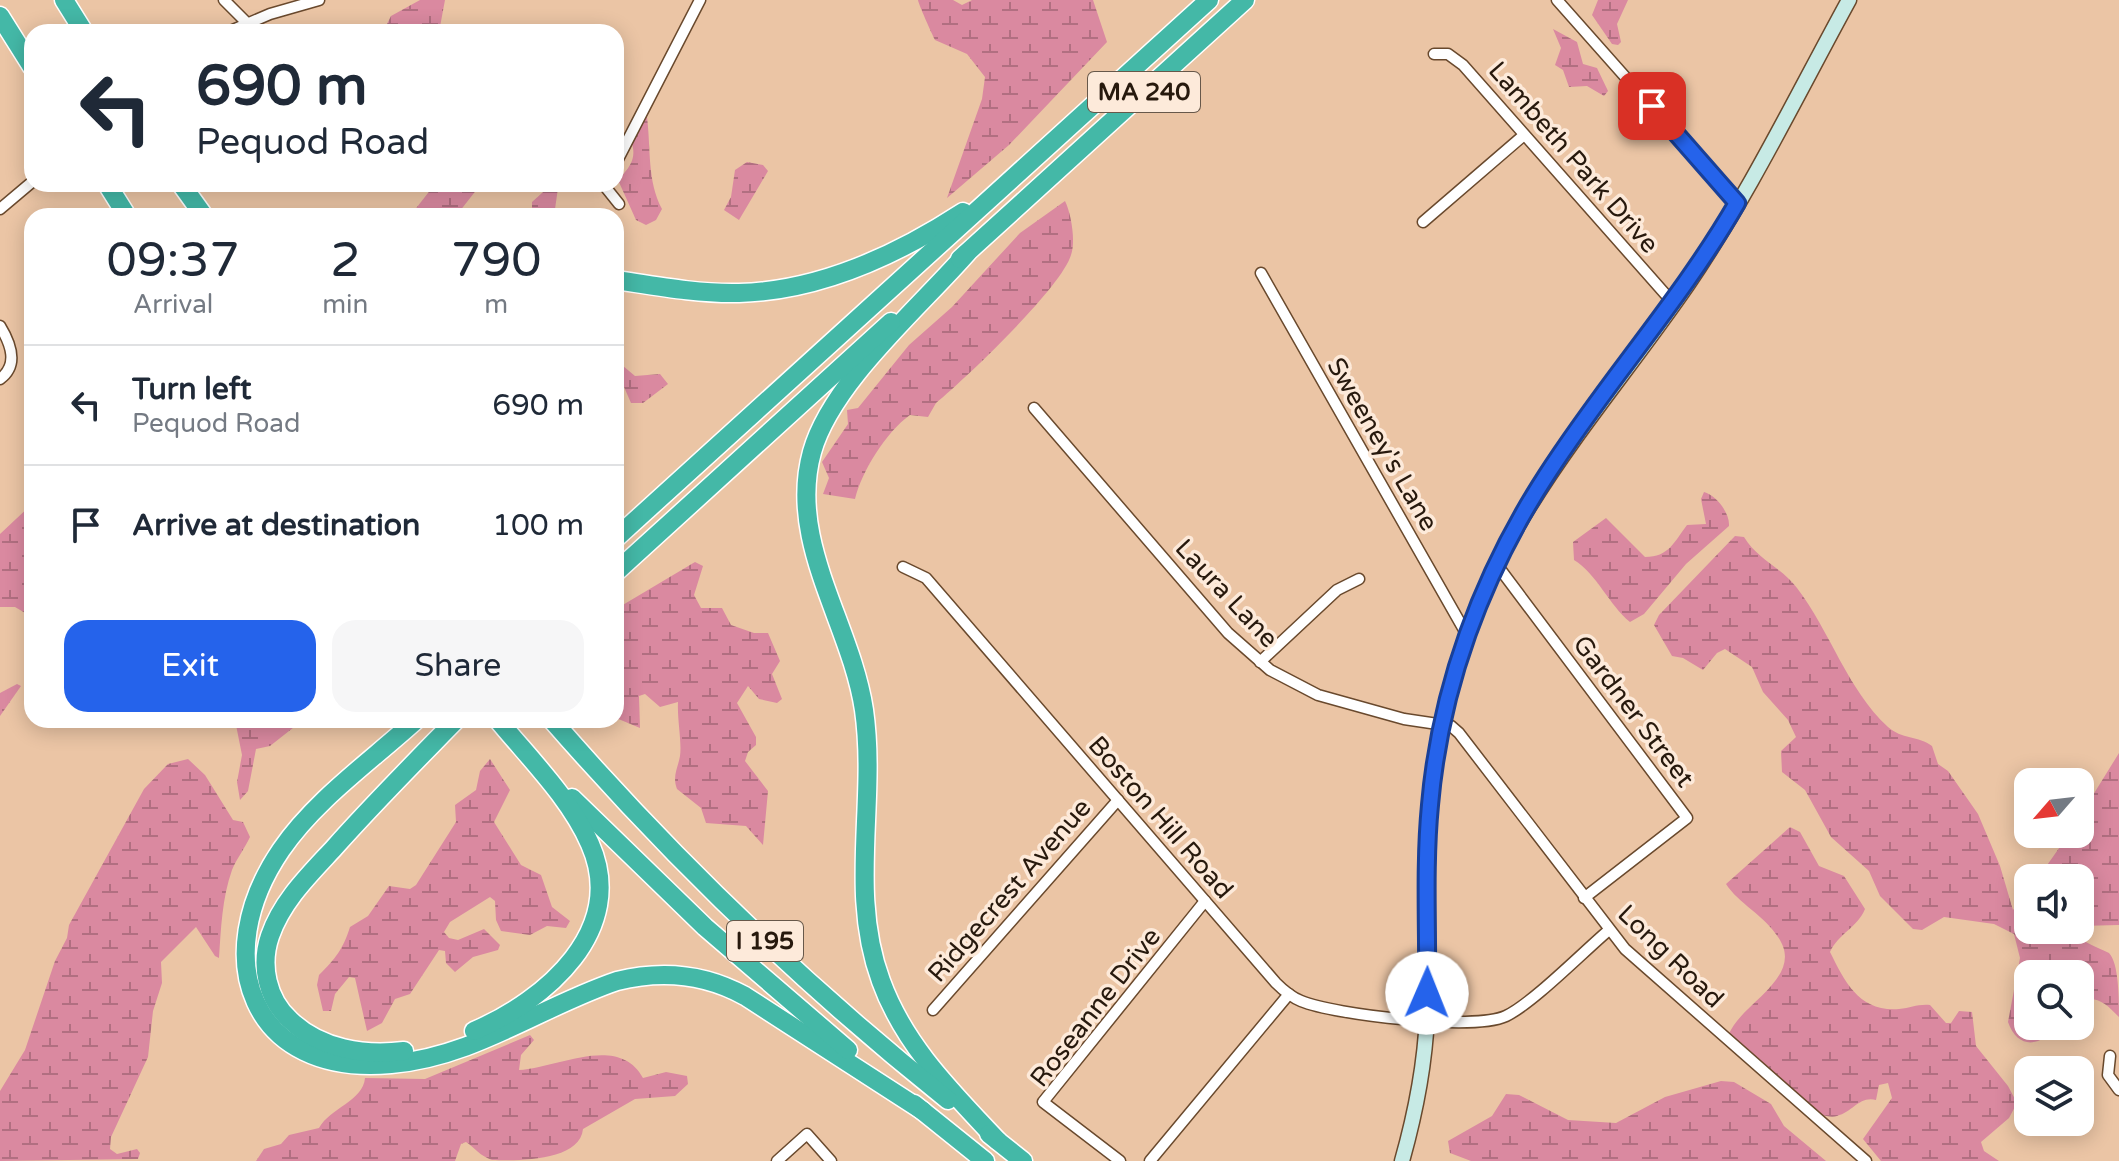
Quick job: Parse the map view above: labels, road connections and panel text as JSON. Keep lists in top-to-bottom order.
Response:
{
  "streets": {
    "highway": ["MA 240", "I 195"],
    "street": [
      "Lambeth Park Drive",
      "Sweeney's Lane",
      "Laura Lane",
      "Gardner Street",
      "Boston Hill Road",
      "Ridgecrest Avenue",
      "Long Road",
      "Roseanne Drive"
    ]
  },
  "crossings": [
    ["Laura Lane", "Long Road"],
    ["Gardner Street", "Long Road"],
    ["Boston Hill Road", "Ridgecrest Avenue"],
    ["Boston Hill Road", "Long Road"],
    ["Boston Hill Road", "Roseanne Drive"]
  ],
  "north": "bottom left",
  "page": {
    "turn": ["690 m", "Pequod Road"],
    "eta": [
      "09:37",
      "Arrival",
      "2",
      "min",
      "790",
      "m"
    ],
    "list": [
      {
        "name": "Turn left",
        "note": "Pequod Road",
        "value": "690 m"
      },
      {
        "name": "Arrive at destination",
        "value": "100 m"
      }
    ],
    "buttons": ["Exit", "Share"]
  }
}
